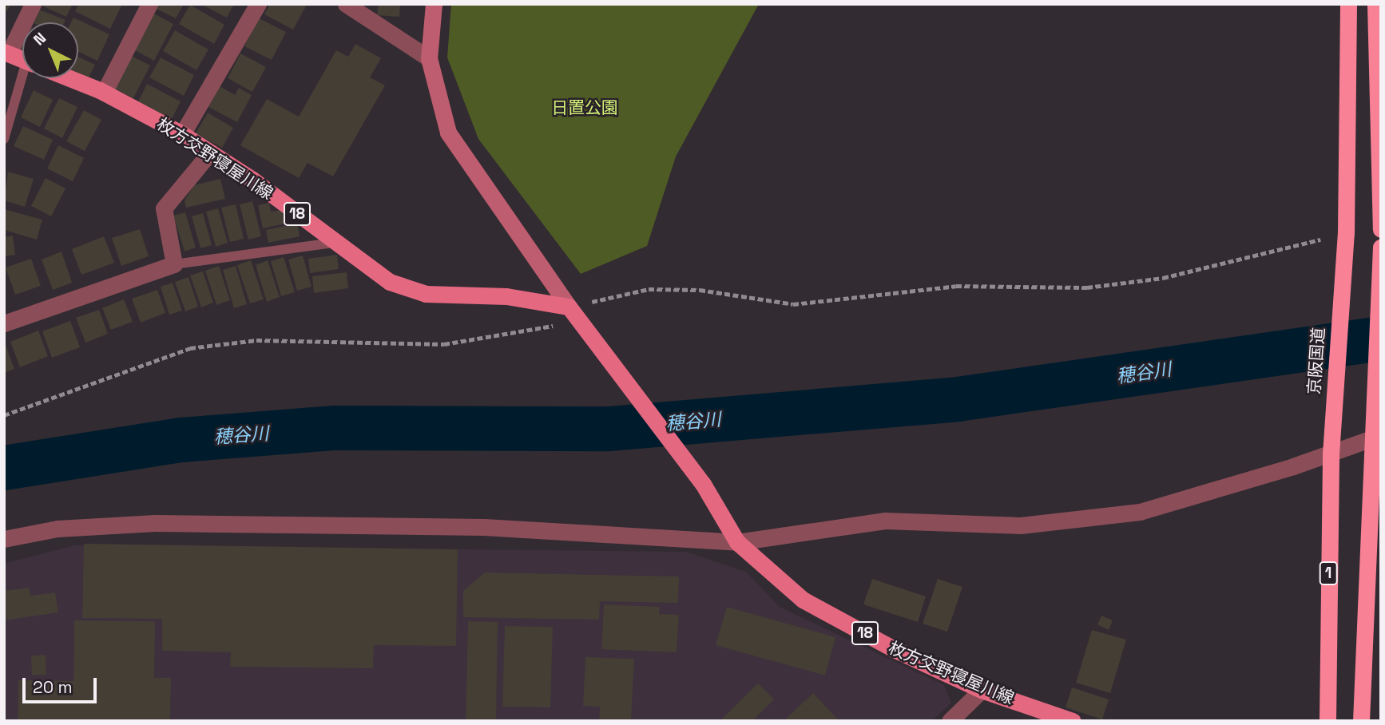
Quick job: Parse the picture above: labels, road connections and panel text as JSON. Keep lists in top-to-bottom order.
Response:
{
  "streets": {
    "highway": ["京阪国道", "1"],
    "main road": ["枚方交野寝屋川線", "18"]
  },
  "water": ["穂谷川"],
  "parks": ["日置公園"],
  "scale_bar": "20 m",
  "north": "top left"
}
